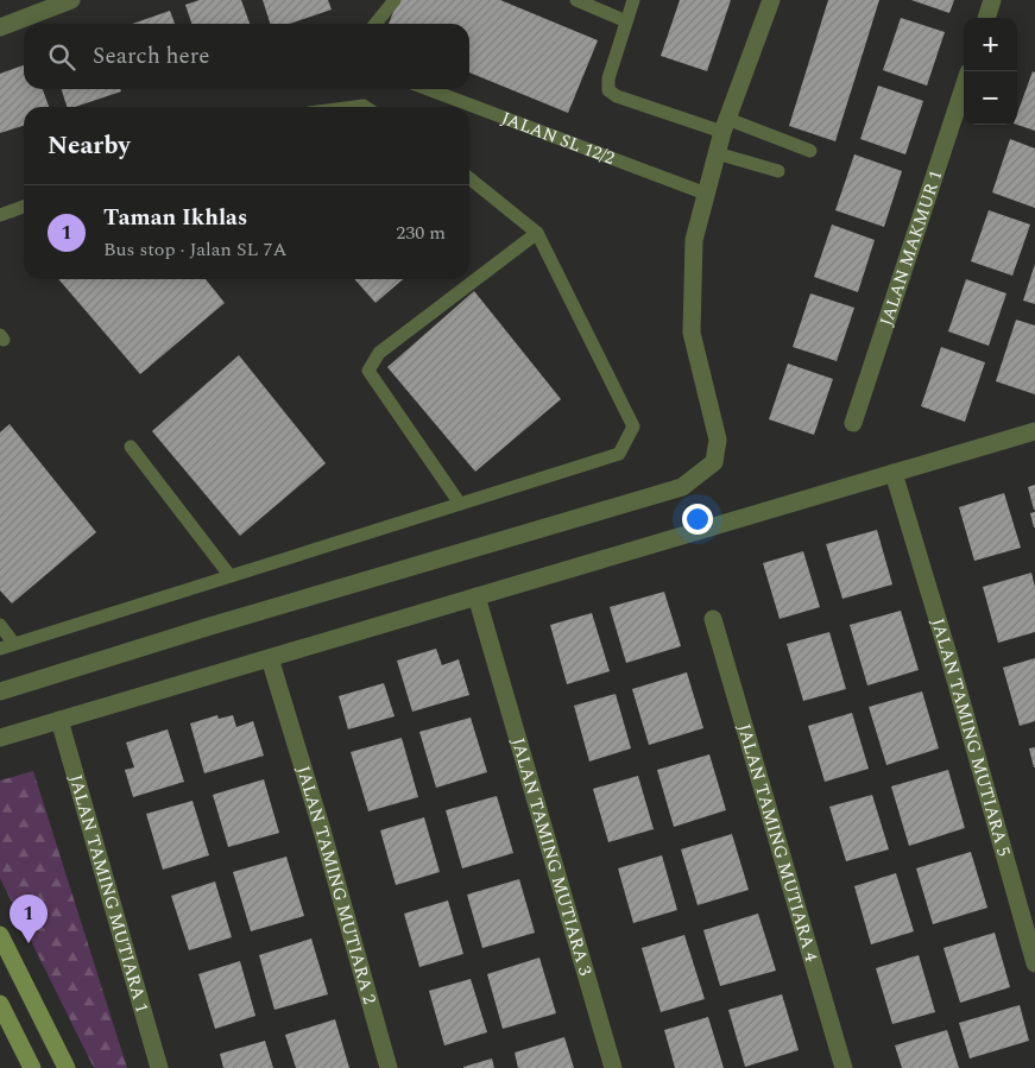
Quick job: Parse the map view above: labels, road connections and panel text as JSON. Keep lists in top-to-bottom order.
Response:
{
  "streets": {
    "street": [
      "JALAN MAKMUR 1",
      "JALAN TAMING MUTIARA 5",
      "JALAN TAMING MUTIARA 4",
      "JALAN TAMING MUTIARA 3",
      "JALAN TAMING MUTIARA 2",
      "JALAN TAMING MUTIARA 1"
    ],
    "lane": ["JALAN SL 12/2"]
  },
  "page": {
    "map_buttons": ["+", "−"],
    "search": "Search here",
    "heading": "Nearby",
    "list": [
      {
        "mark": "1",
        "name": "Taman Ikhlas",
        "note": "Bus stop · Jalan SL 7A",
        "value": "230 m"
      }
    ],
    "pins": "1"
  }
}
